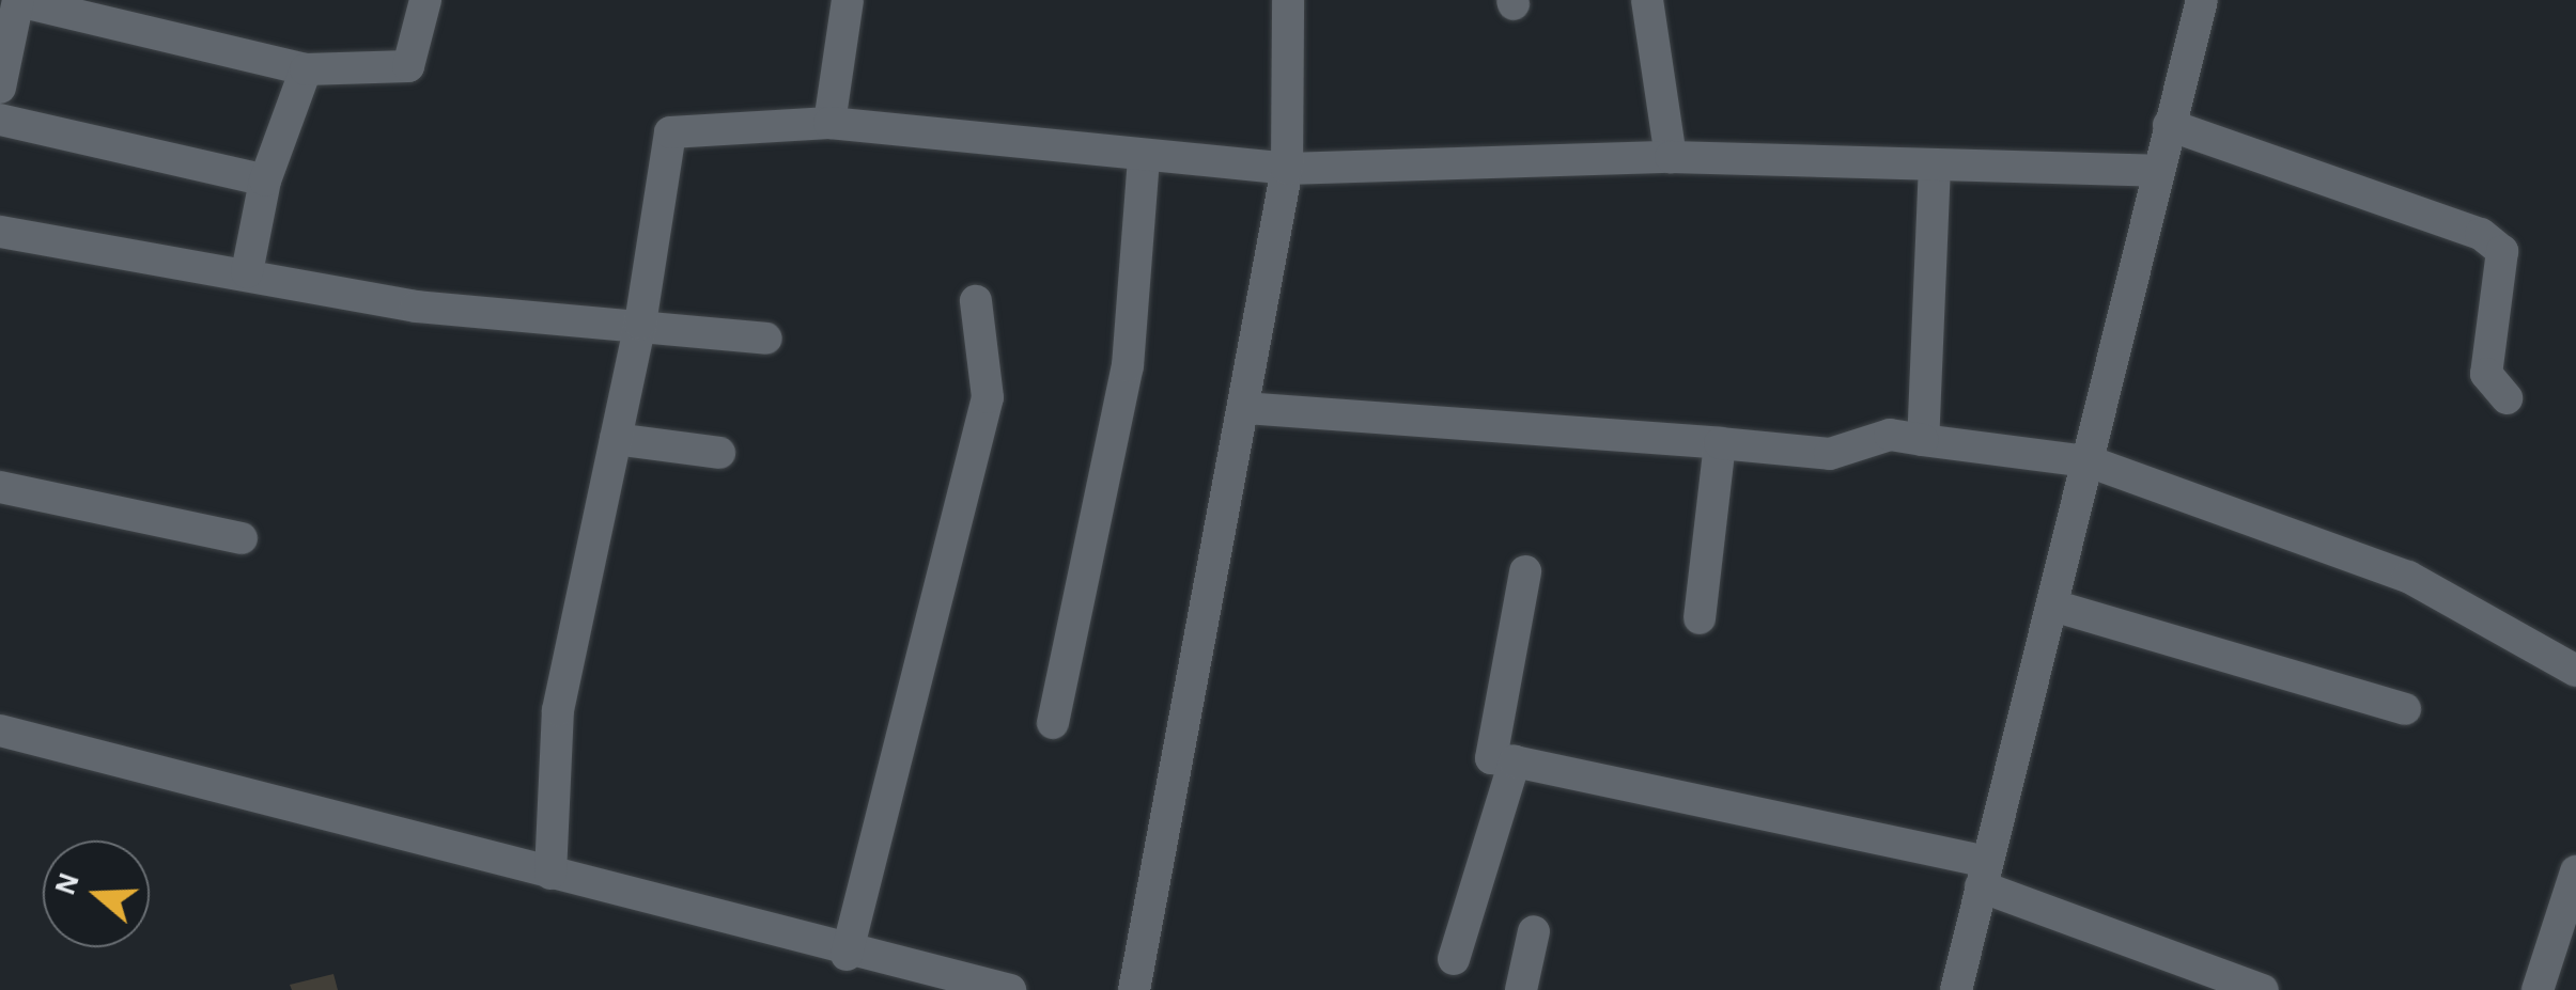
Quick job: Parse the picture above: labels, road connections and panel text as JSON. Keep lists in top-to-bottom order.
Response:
{
  "north": "left"
}
